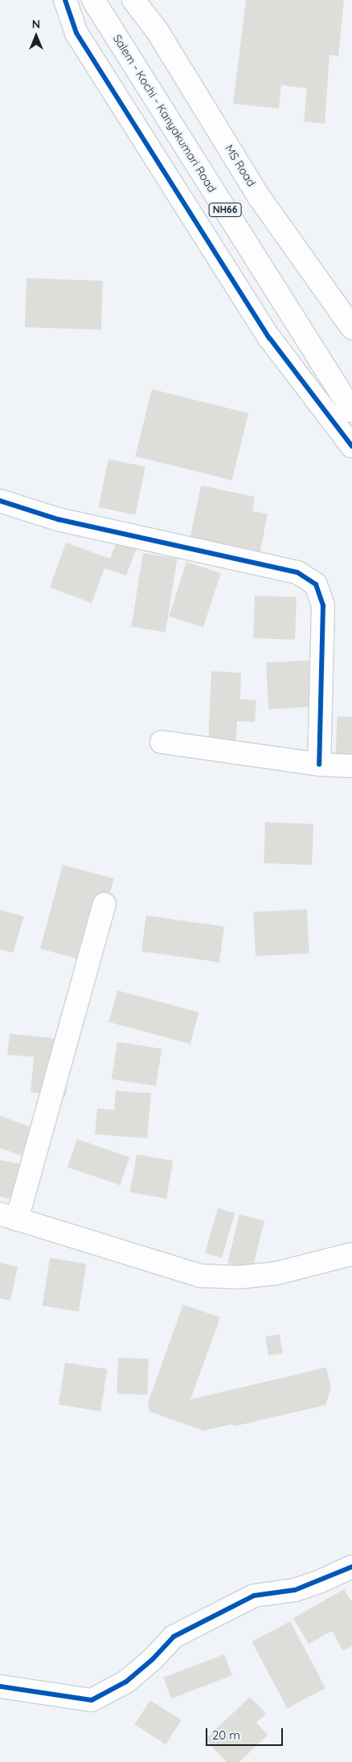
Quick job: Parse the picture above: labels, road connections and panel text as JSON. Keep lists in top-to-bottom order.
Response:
{
  "streets": {
    "main road": ["Salem - Kochi - Kanyakumari Road", "MS Road", "NH66"]
  },
  "scale_bar": "20 m",
  "north": "top"
}
